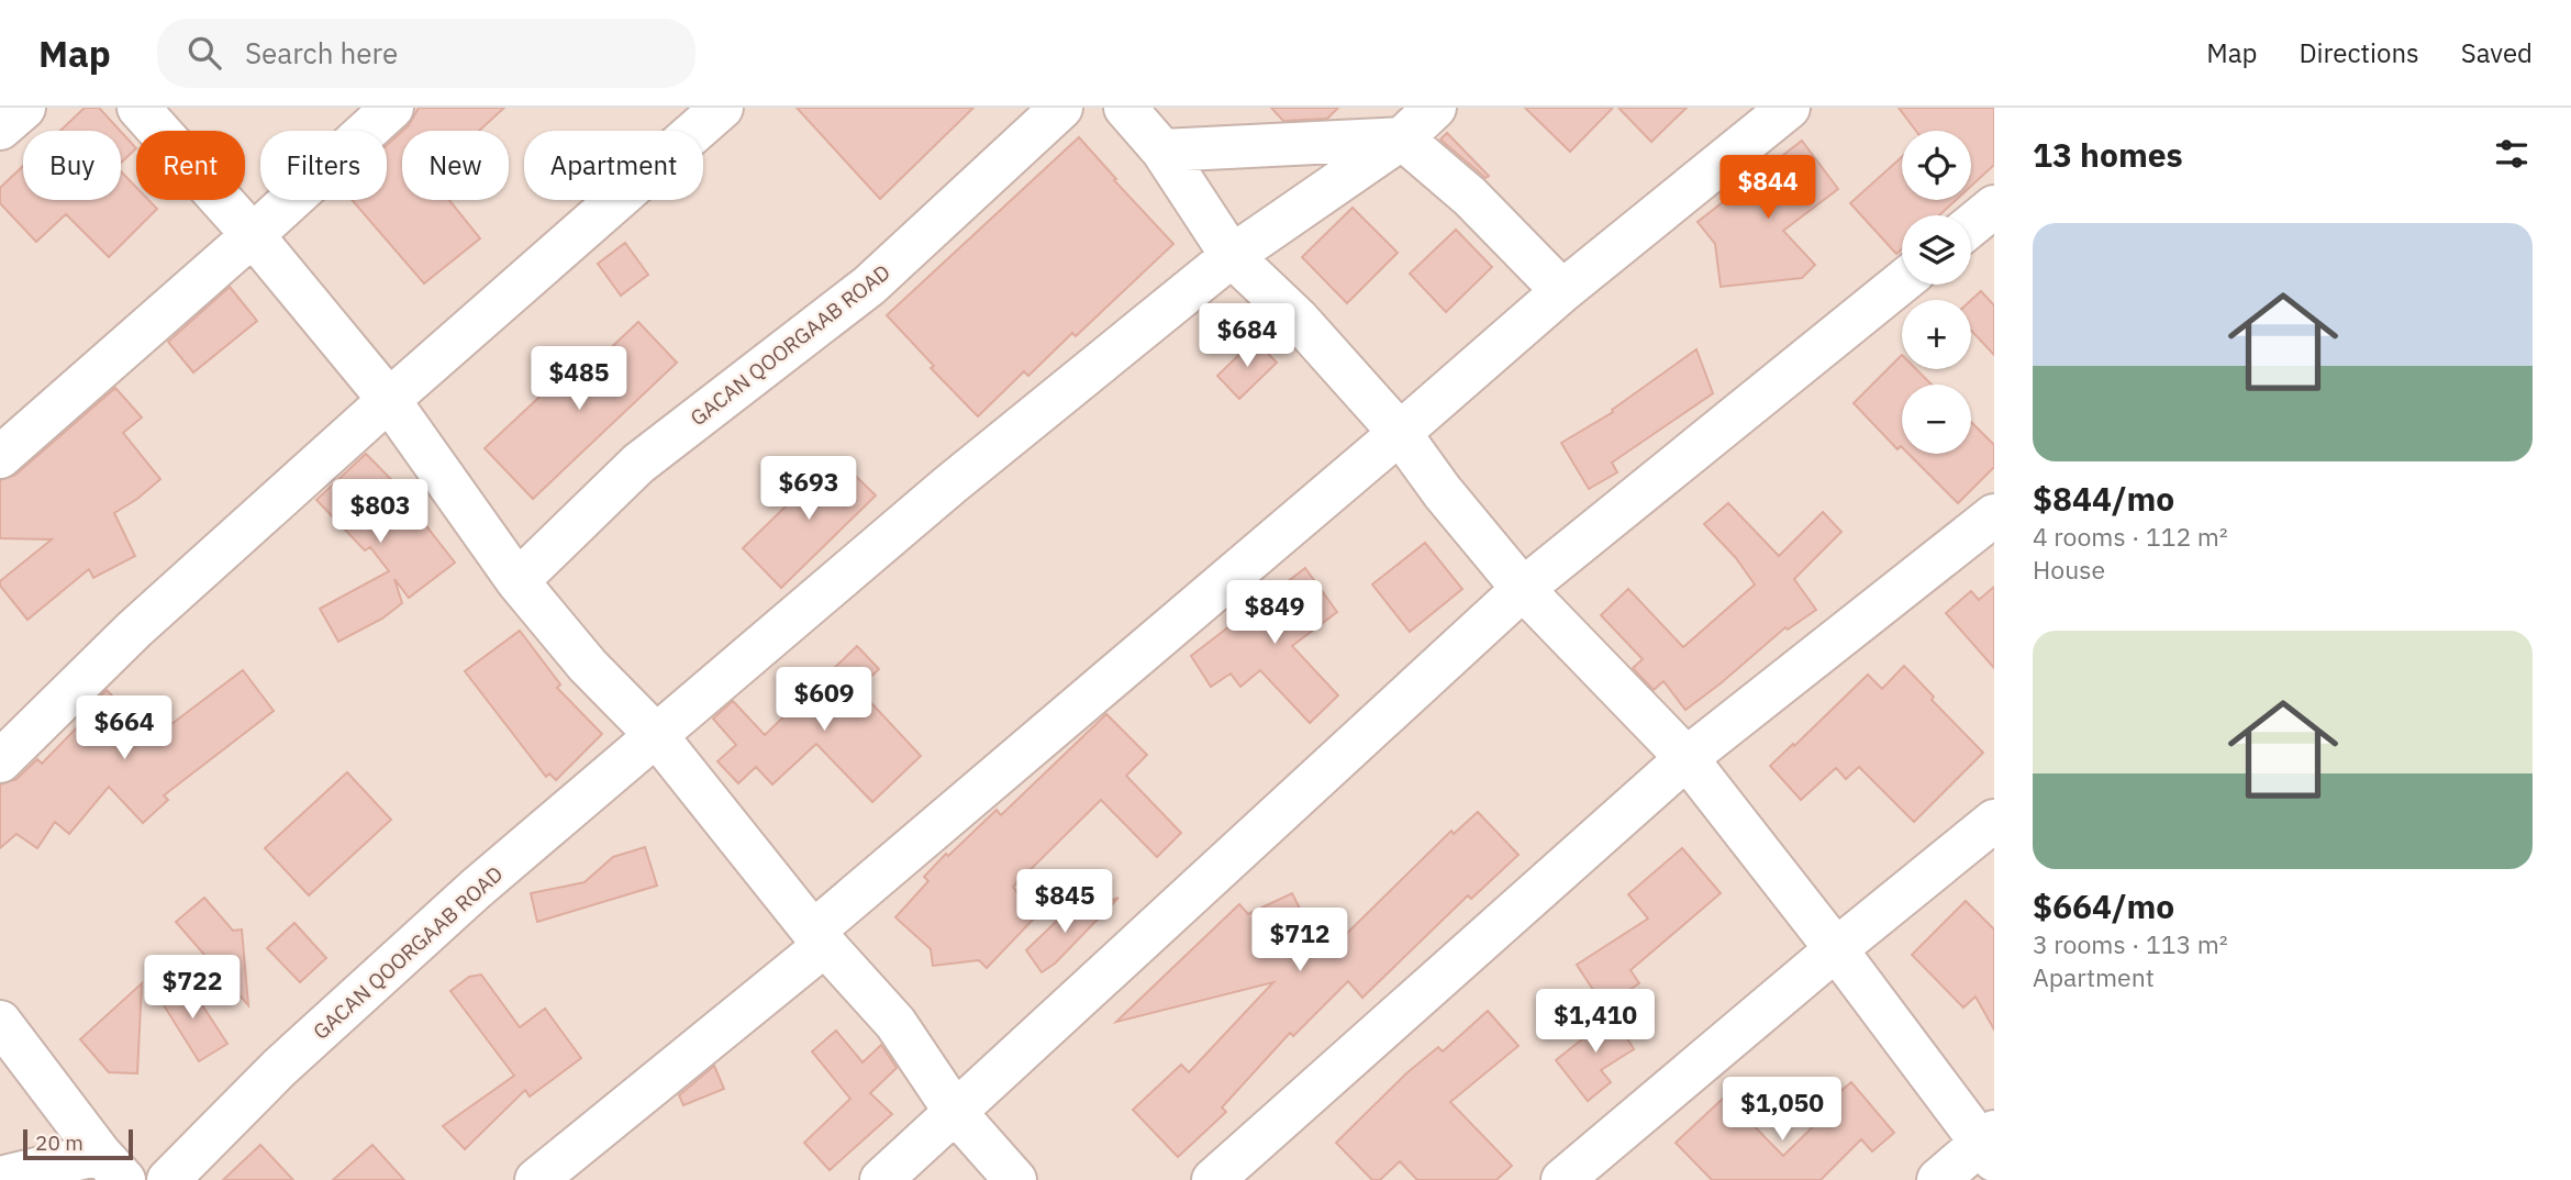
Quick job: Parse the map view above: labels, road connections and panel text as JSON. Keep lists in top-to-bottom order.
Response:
{
  "streets": {
    "street": ["GACAN QOORGAAB ROAD"]
  },
  "scale_bar": "20 m",
  "page": {
    "header": "Map",
    "search": "Search here",
    "nav": ["Map", "Directions", "Saved"],
    "heading": "13 homes",
    "map_buttons": ["+", "−"],
    "chip": [
      "Buy",
      "Rent",
      "Filters",
      "New",
      "Apartment"
    ],
    "price": [
      "$844",
      "$684",
      "$485",
      "$693",
      "$803",
      "$849",
      "$609",
      "$664",
      "$845",
      "$712",
      "$722",
      "$1,410",
      "$1,050"
    ],
    "list": [
      {
        "name": "$844/mo",
        "note": "4 rooms · 112 m² · House"
      },
      {
        "name": "$664/mo",
        "note": "3 rooms · 113 m² · Apartment"
      }
    ],
    "scale": "20 m"
  }
}
